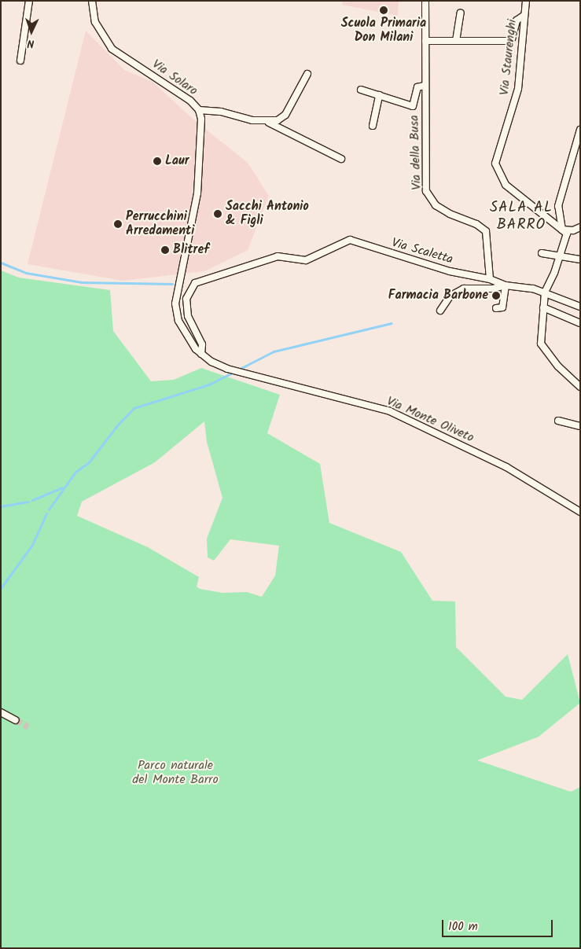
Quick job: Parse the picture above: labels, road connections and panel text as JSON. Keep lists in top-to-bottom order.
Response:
{
  "streets": {
    "street": [
      "Via Staurenghi",
      "Via Solaro",
      "Via della Busa",
      "Via Scaletta",
      "Via Monte Oliveto"
    ]
  },
  "crossings": [
    ["Via Solaro", "Via Monte Oliveto"],
    ["Via della Busa", "Via Scaletta"],
    ["Via Scaletta", "Via Monte Oliveto"]
  ],
  "districts": ["SALA AL BARRO"],
  "parks": ["Parco naturale del Monte Barro"],
  "places": [
    "Scuola Primaria Don Milani",
    "Laur",
    "Sacchi Antonio & Figli",
    "Perrucchini Arredamenti",
    "Blitref",
    "Farmacia Barbone"
  ],
  "scale_bar": "100 m",
  "north": "bottom"
}
